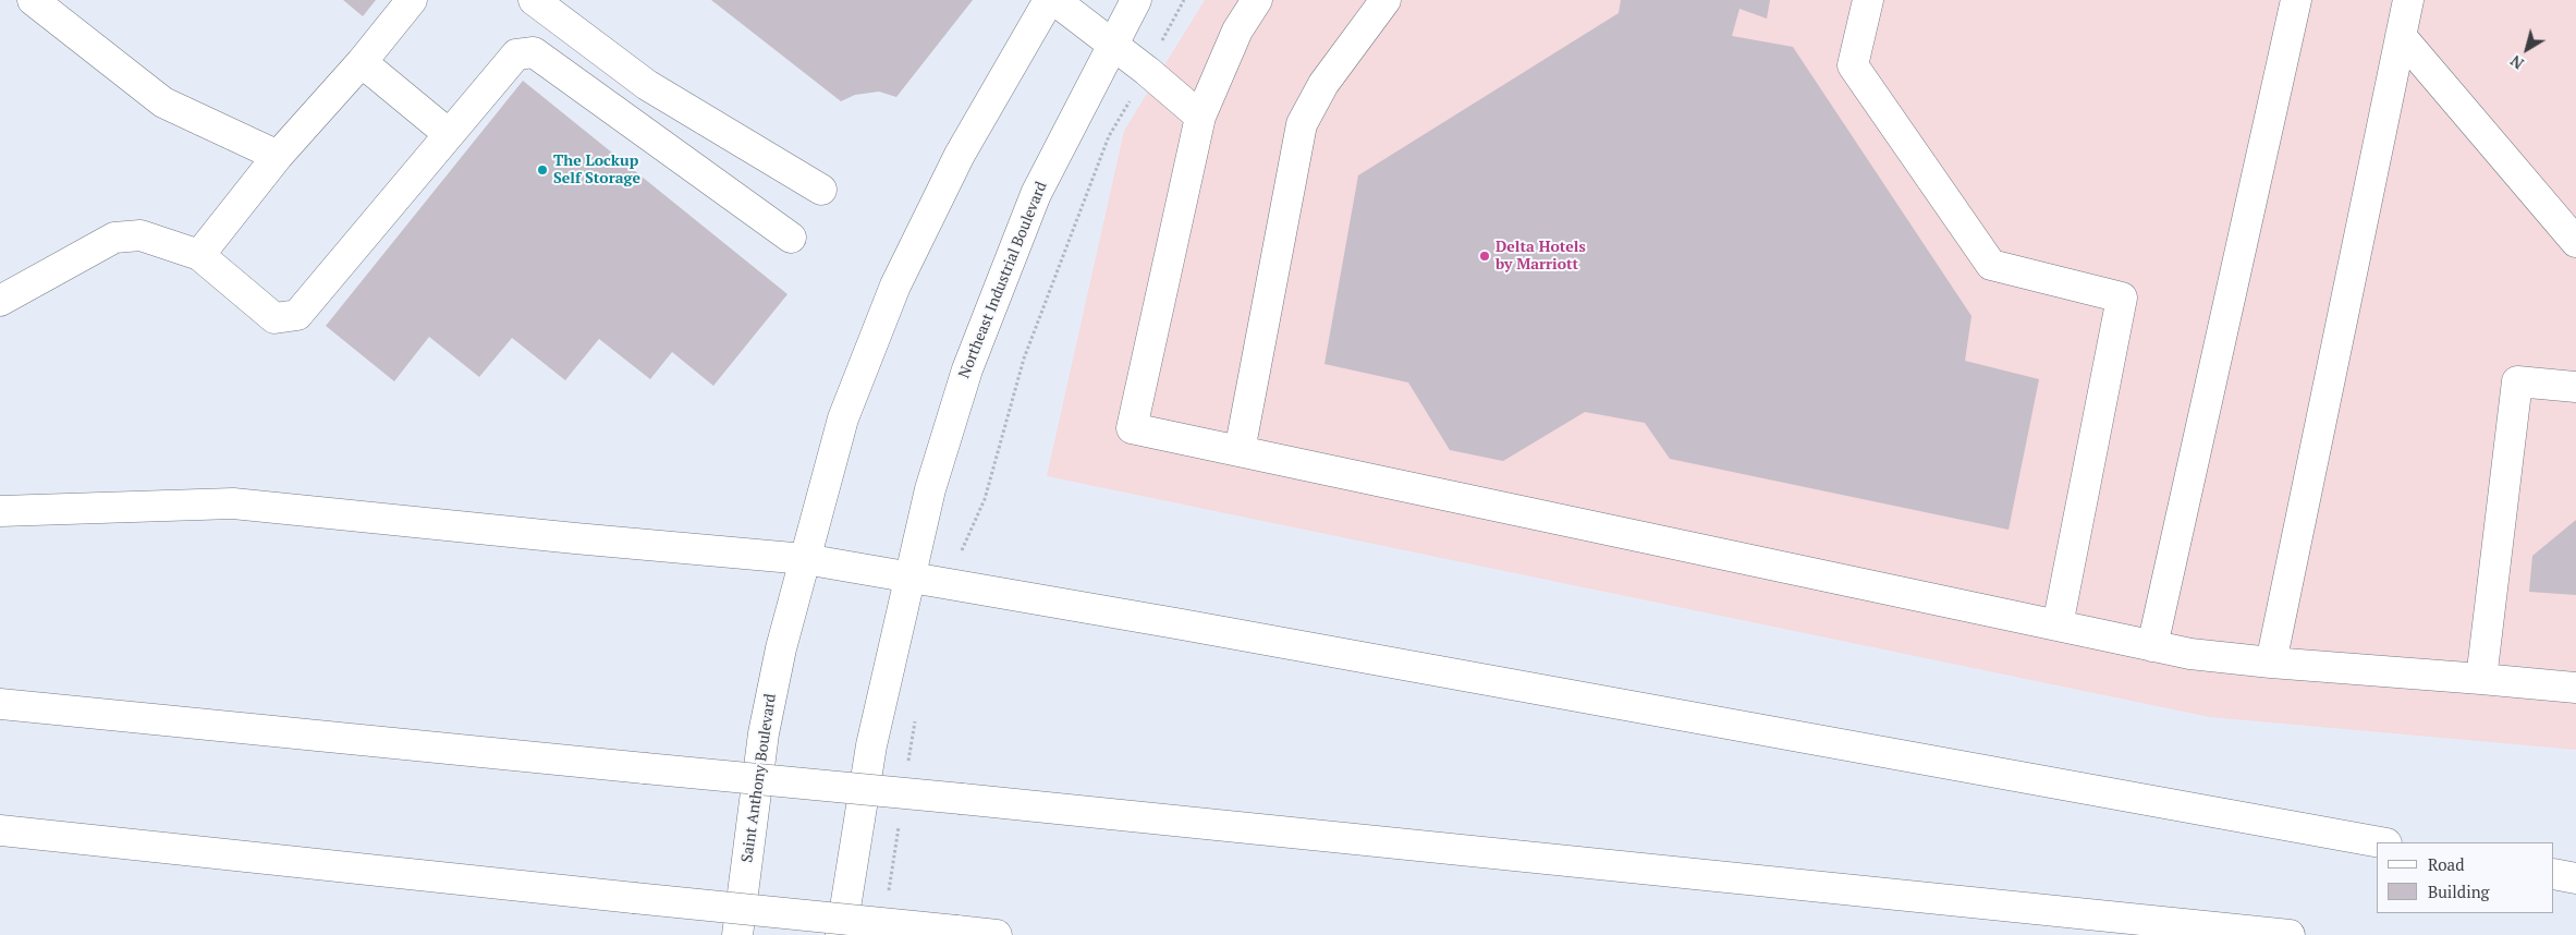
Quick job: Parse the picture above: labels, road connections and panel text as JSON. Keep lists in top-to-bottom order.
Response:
{
  "streets": {
    "main road": ["Northeast Industrial Boulevard", "Saint Anthony Boulevard"]
  },
  "places": ["The Lockup Self Storage", "Delta Hotels by Marriott"],
  "legend": ["Road", "Building"],
  "north": "bottom left"
}
